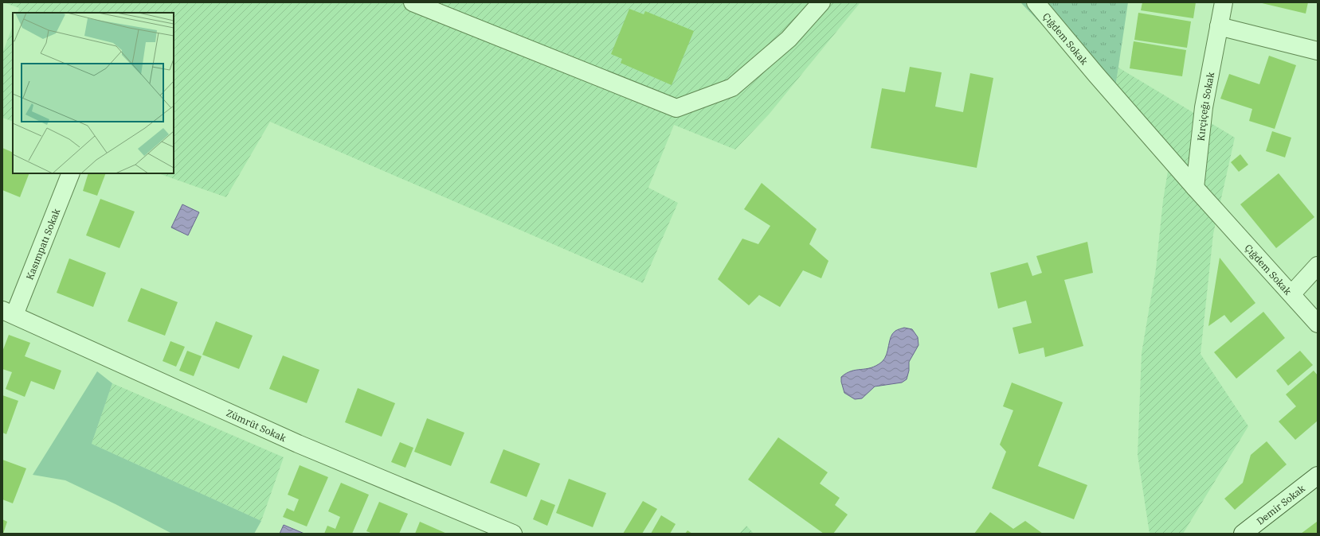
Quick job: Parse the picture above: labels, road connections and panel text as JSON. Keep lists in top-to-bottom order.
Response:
{
  "streets": {
    "street": [
      "Çığdem Sokak",
      "Kırçiçeğı Sokak",
      "Kasımpatı Sokak",
      "Zümrüt Sokak",
      "Demir Sokak"
    ]
  },
  "crossings": [
    ["Çığdem Sokak", "Kırçiçeğı Sokak"],
    ["Kasımpatı Sokak", "Zümrüt Sokak"]
  ]
}
